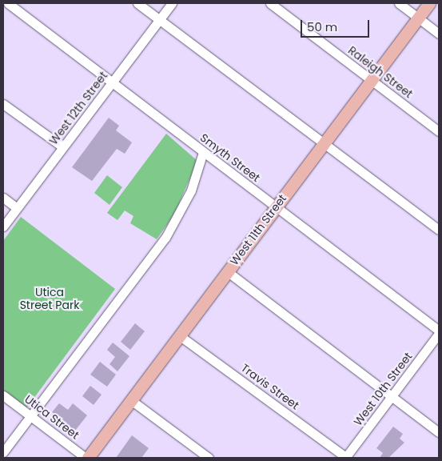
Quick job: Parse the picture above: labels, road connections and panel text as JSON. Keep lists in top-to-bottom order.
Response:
{
  "streets": {
    "main road": ["West 11th Street"],
    "street": [
      "Raleigh Street",
      "West 12th Street",
      "Smyth Street",
      "Travis Street",
      "West 10th Street",
      "Utica Street"
    ]
  },
  "crossings": [
    ["Raleigh Street", "West 11th Street"],
    ["West 12th Street", "Smyth Street"],
    ["Smyth Street", "West 11th Street"],
    ["West 11th Street", "Travis Street"],
    ["West 11th Street", "Utica Street"],
    ["Travis Street", "West 10th Street"]
  ],
  "parks": ["Utica Street Park"],
  "scale_bar": "50 m"
}
